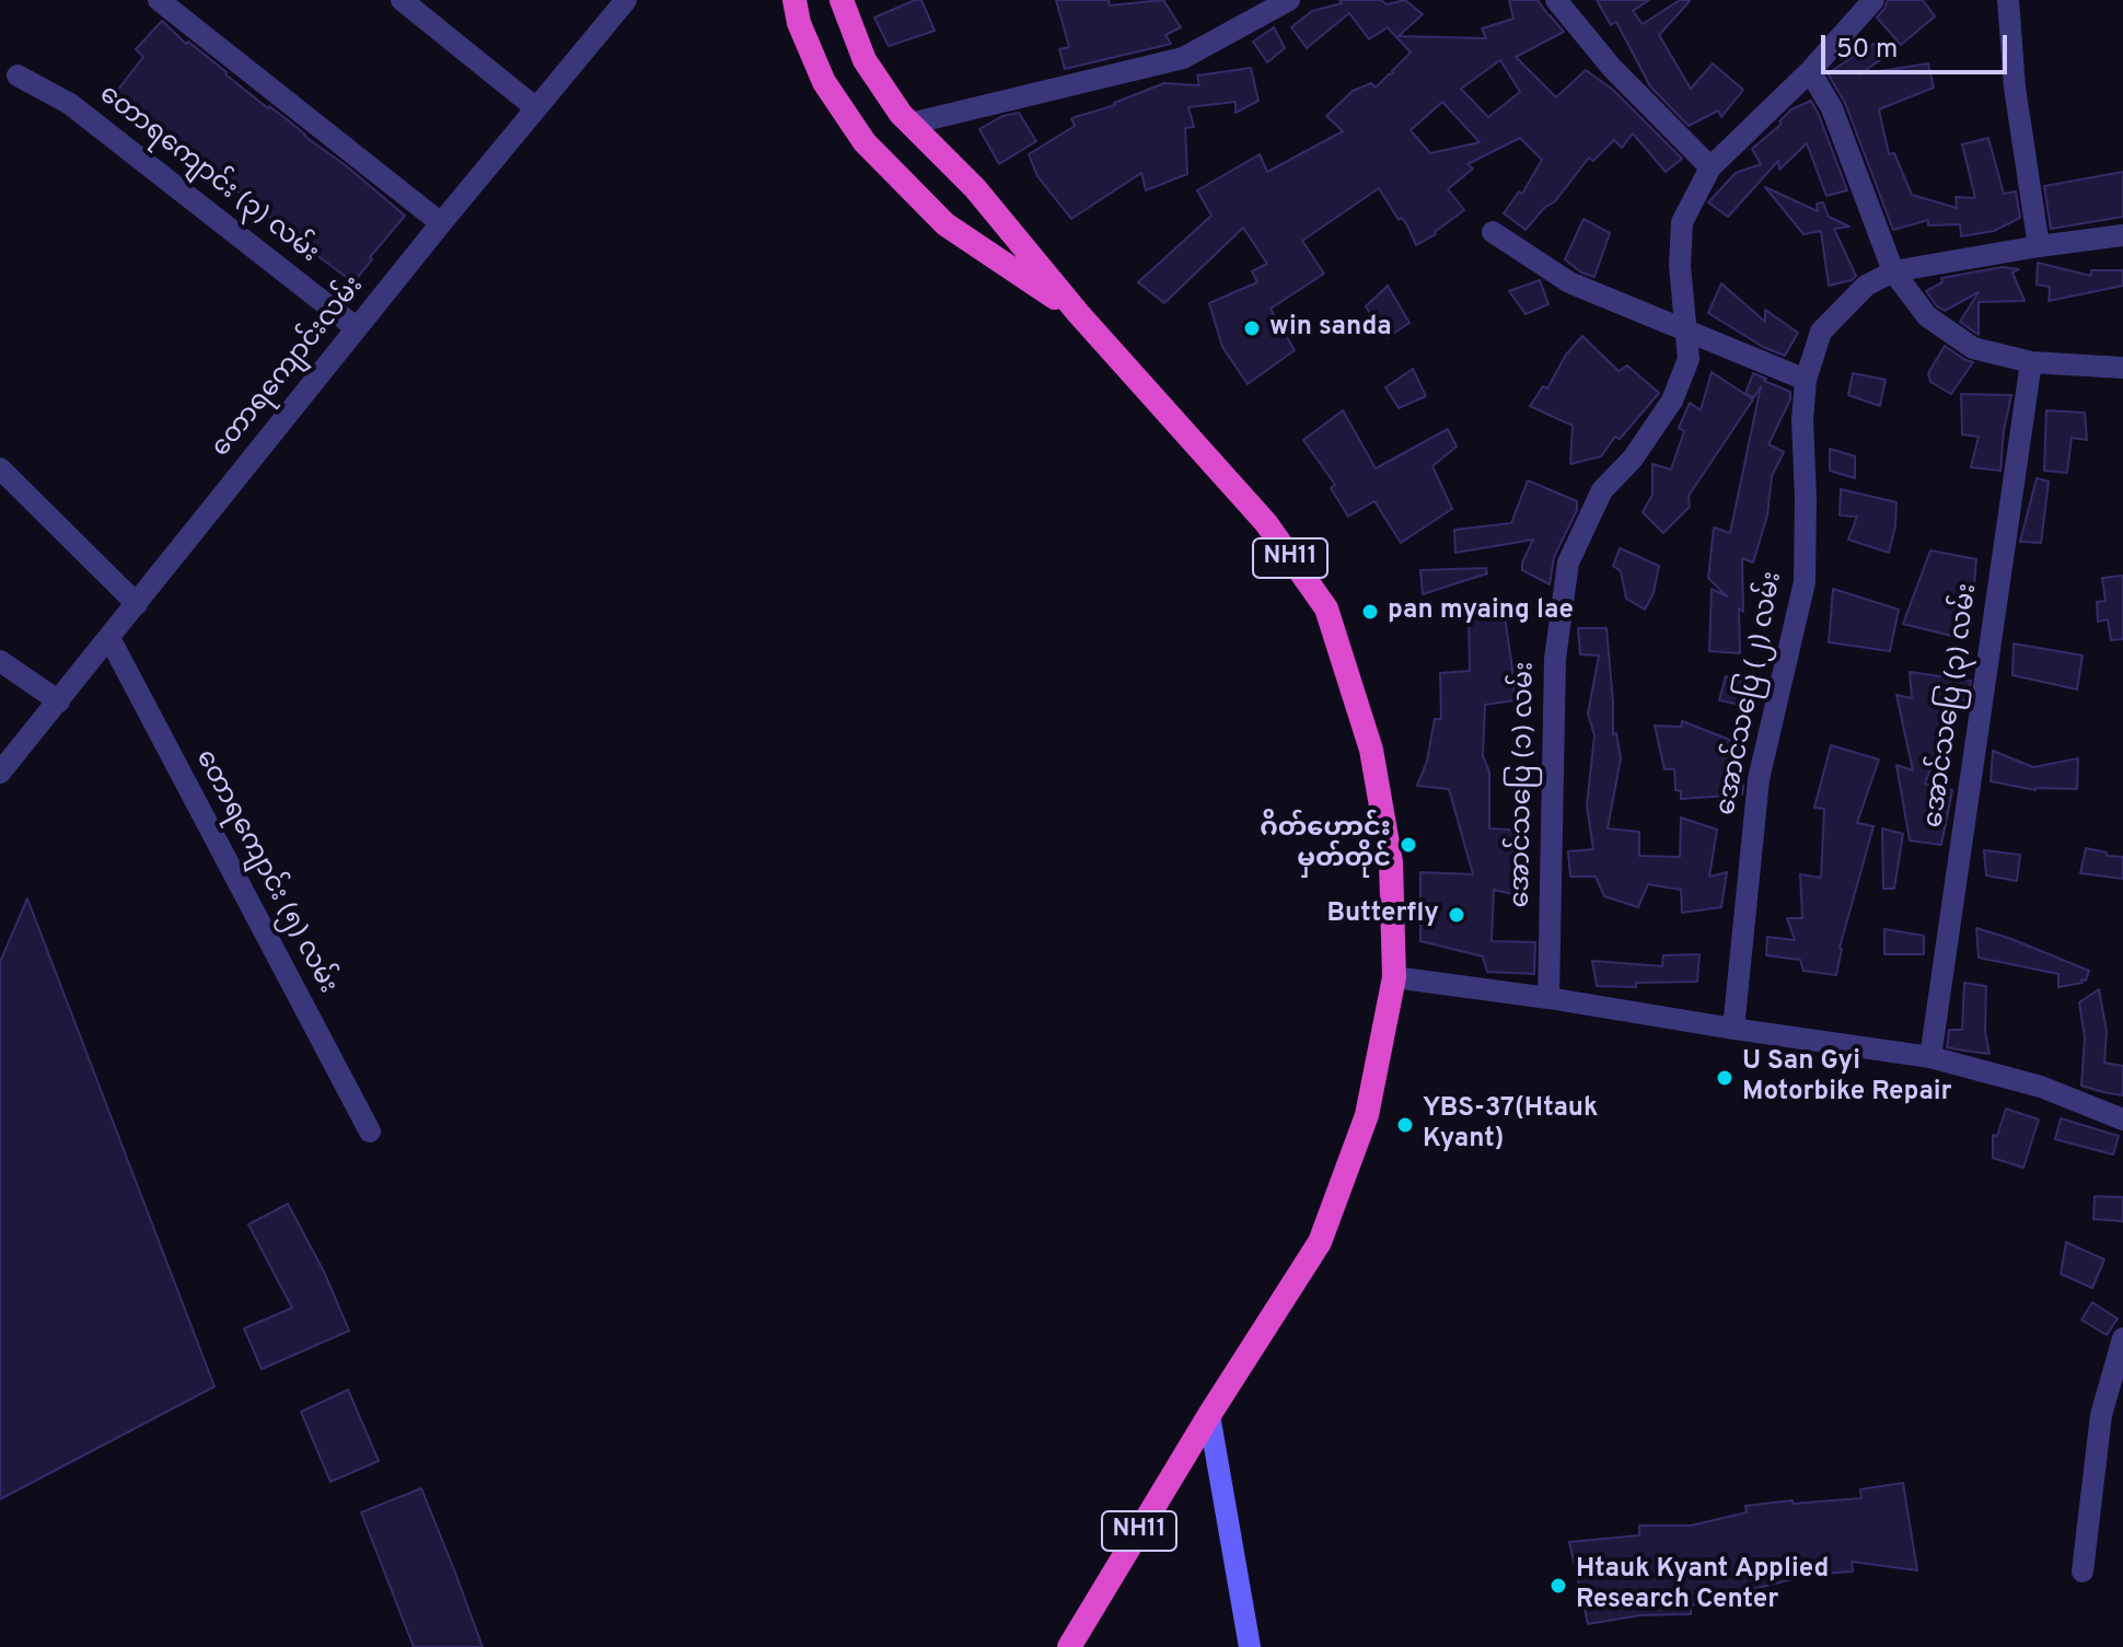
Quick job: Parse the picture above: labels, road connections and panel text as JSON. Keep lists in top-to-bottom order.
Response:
{
  "streets": {
    "highway": ["NH11"],
    "street": [
      "တောရကျောင်း (၃) လမ်း",
      "တောရကျောင်းလမ်း",
      "အောင်သပြေ (၂) လမ်း",
      "အောင်သပြေ (၃) လမ်း",
      "အောင်သပြေ (၁) လမ်း",
      "တောရကျောင်း (၅) လမ်း"
    ]
  },
  "crossings": [
    ["တောရကျောင်း (၃) လမ်း", "တောရကျောင်းလမ်း"],
    ["တောရကျောင်းလမ်း", "တောရကျောင်း (၅) လမ်း"]
  ],
  "places": [
    "win sanda",
    "pan myaing lae",
    "ဂိတ်ဟောင်း မှတ်တိုင်",
    "Butterfly",
    "U San Gyi Motorbike Repair",
    "YBS-37(Htauk Kyant)",
    "Htauk Kyant Applied Research Center"
  ],
  "scale_bar": "50 m"
}
